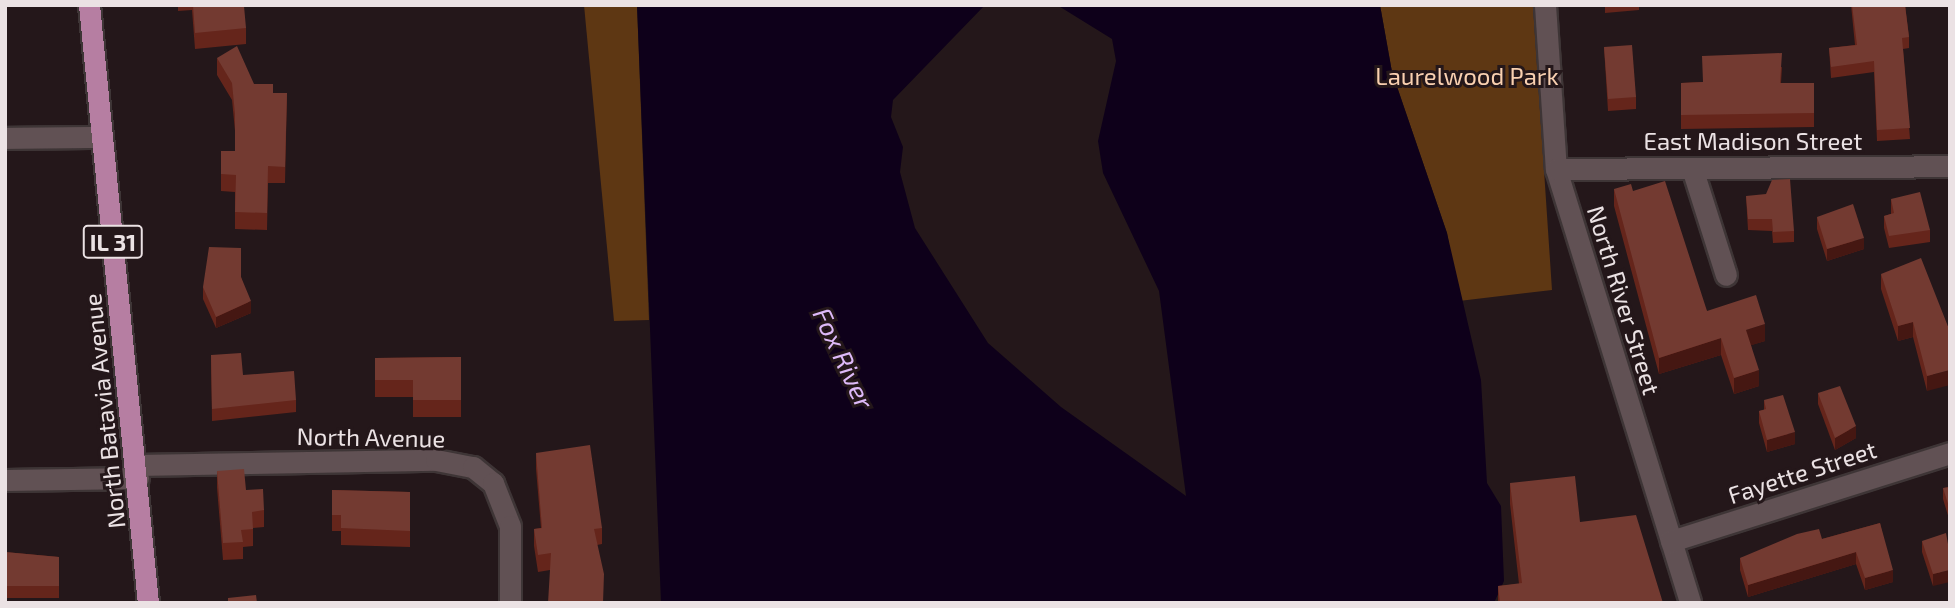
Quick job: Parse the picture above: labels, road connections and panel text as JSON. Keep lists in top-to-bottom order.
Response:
{
  "streets": {
    "main road": ["IL 31", "North Batavia Avenue"],
    "street": [
      "East Madison Street",
      "North River Street",
      "North Avenue",
      "Fayette Street"
    ]
  },
  "crossings": [
    ["East Madison Street", "North River Street"],
    ["North River Street", "Fayette Street"],
    ["North Batavia Avenue", "North Avenue"]
  ],
  "water": ["Fox River"],
  "parks": ["Laurelwood Park"]
}
